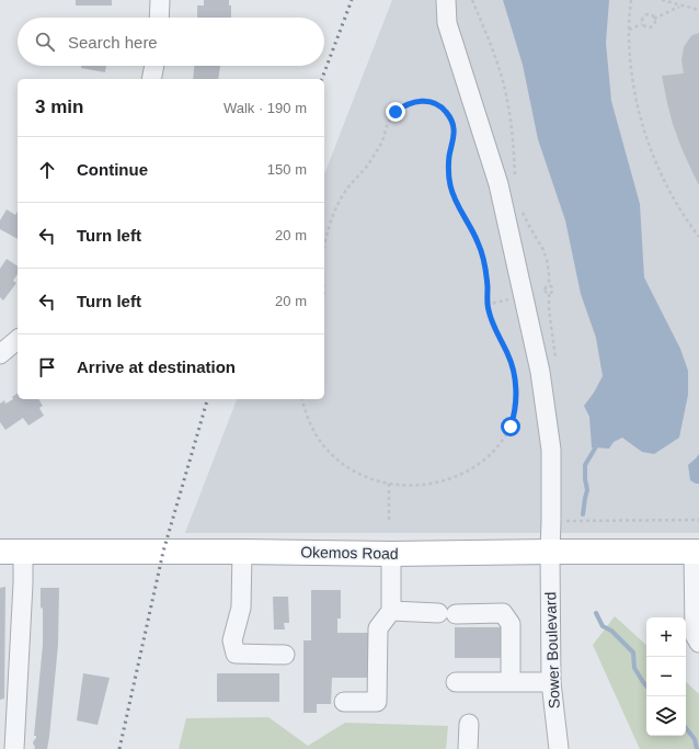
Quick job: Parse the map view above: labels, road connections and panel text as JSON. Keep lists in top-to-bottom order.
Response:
{
  "streets": {
    "main road": ["Okemos Road"],
    "street": ["Sower Boulevard"]
  },
  "crossings": [
    ["Okemos Road", "Sower Boulevard"]
  ],
  "page": {
    "search": "Search here",
    "heading": ["3 min", "Walk · 190 m"],
    "list": [
      ["Continue", "150 m"],
      ["Turn left", "20 m"],
      ["Turn left", "20 m"],
      "Arrive at destination"
    ],
    "map_buttons": ["+", "−"]
  }
}
